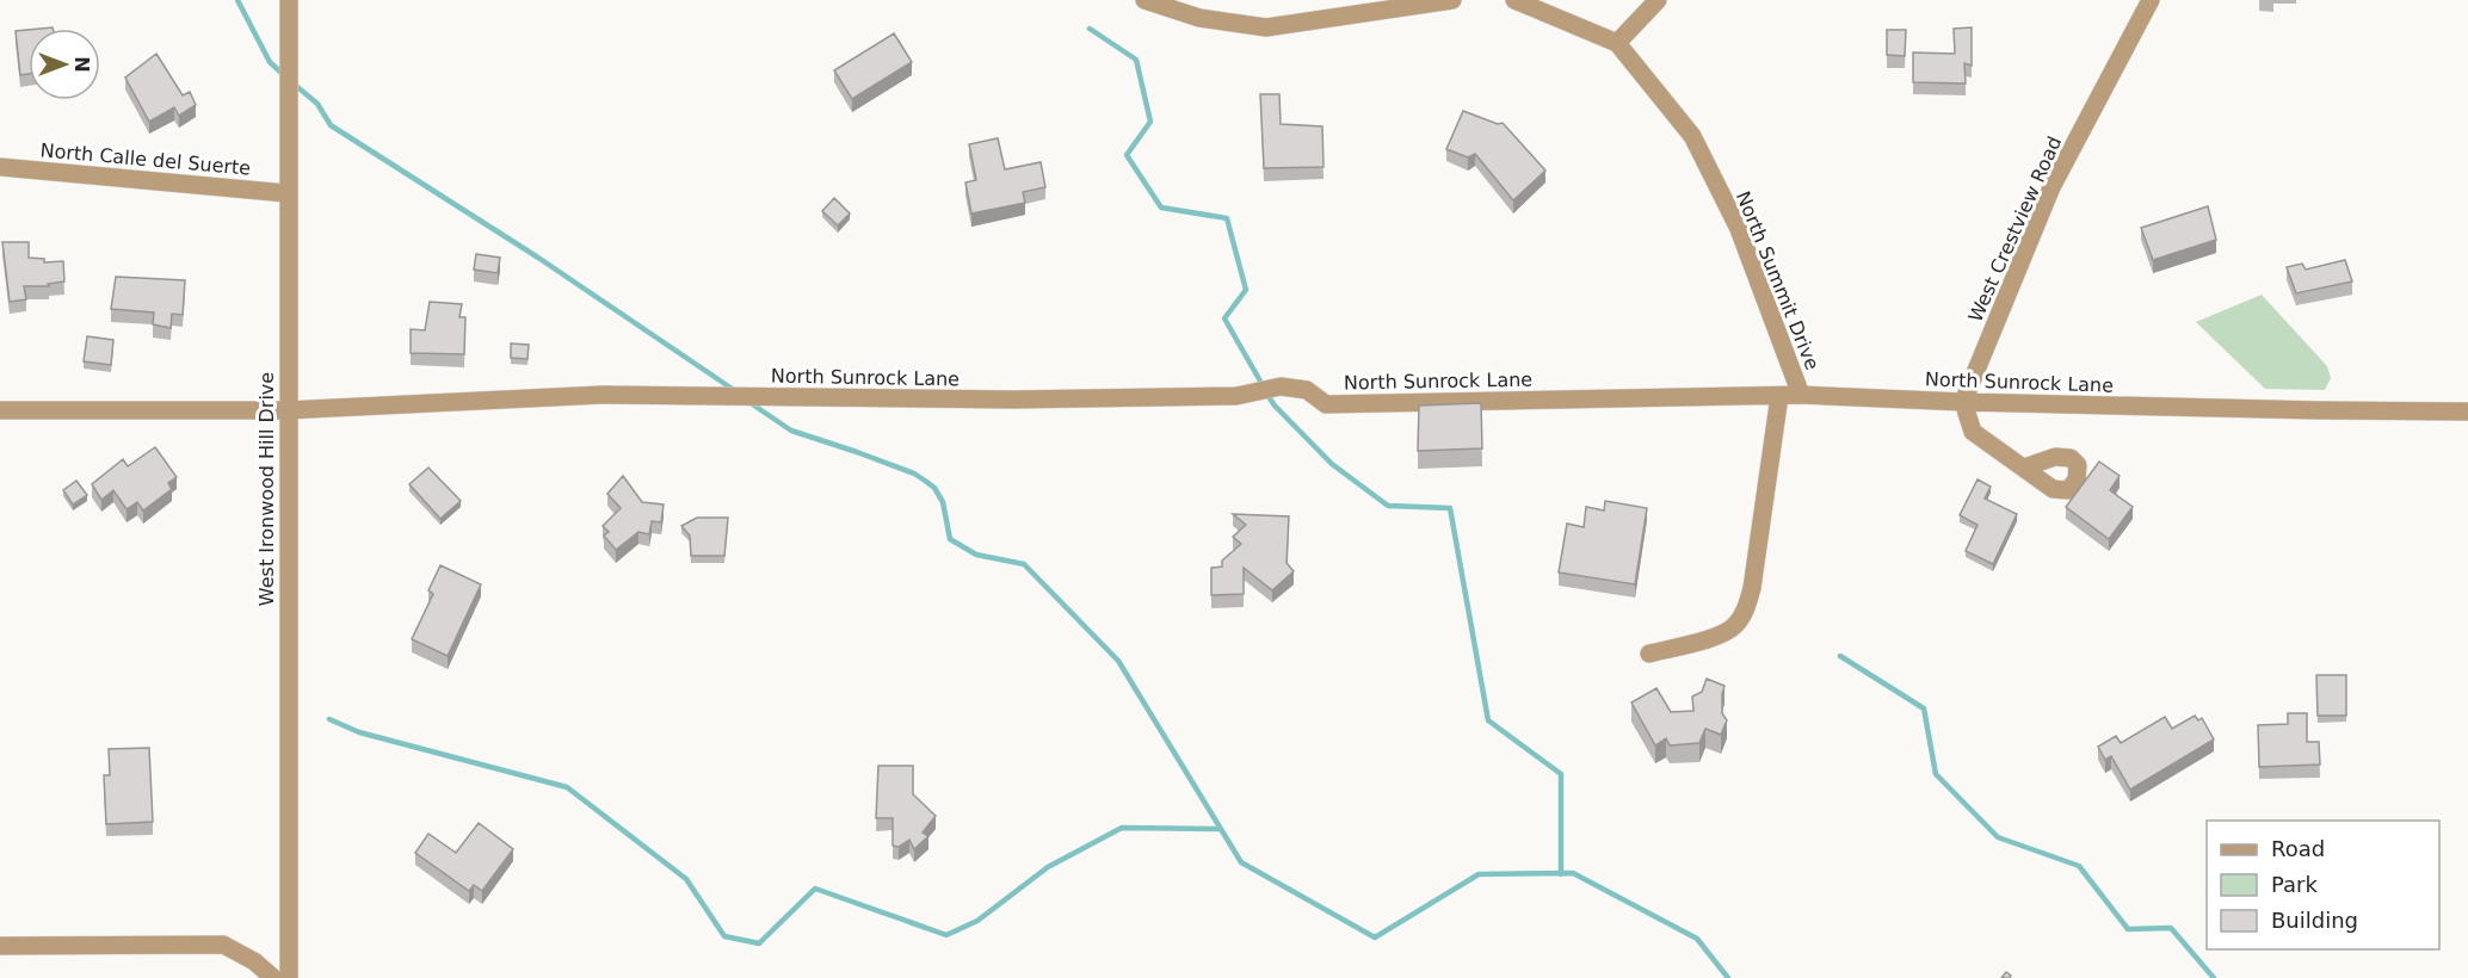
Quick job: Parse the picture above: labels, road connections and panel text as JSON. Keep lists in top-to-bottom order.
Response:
{
  "streets": {
    "street": [
      "North Calle del Suerte",
      "West Crestview Road",
      "North Summit Drive",
      "North Sunrock Lane",
      "West Ironwood Hill Drive"
    ]
  },
  "crossings": [
    ["North Calle del Suerte", "West Ironwood Hill Drive"],
    ["West Crestview Road", "North Sunrock Lane"],
    ["North Summit Drive", "North Sunrock Lane"],
    ["North Sunrock Lane", "West Ironwood Hill Drive"]
  ],
  "legend": ["Road", "Park", "Building"],
  "north": "right"
}
